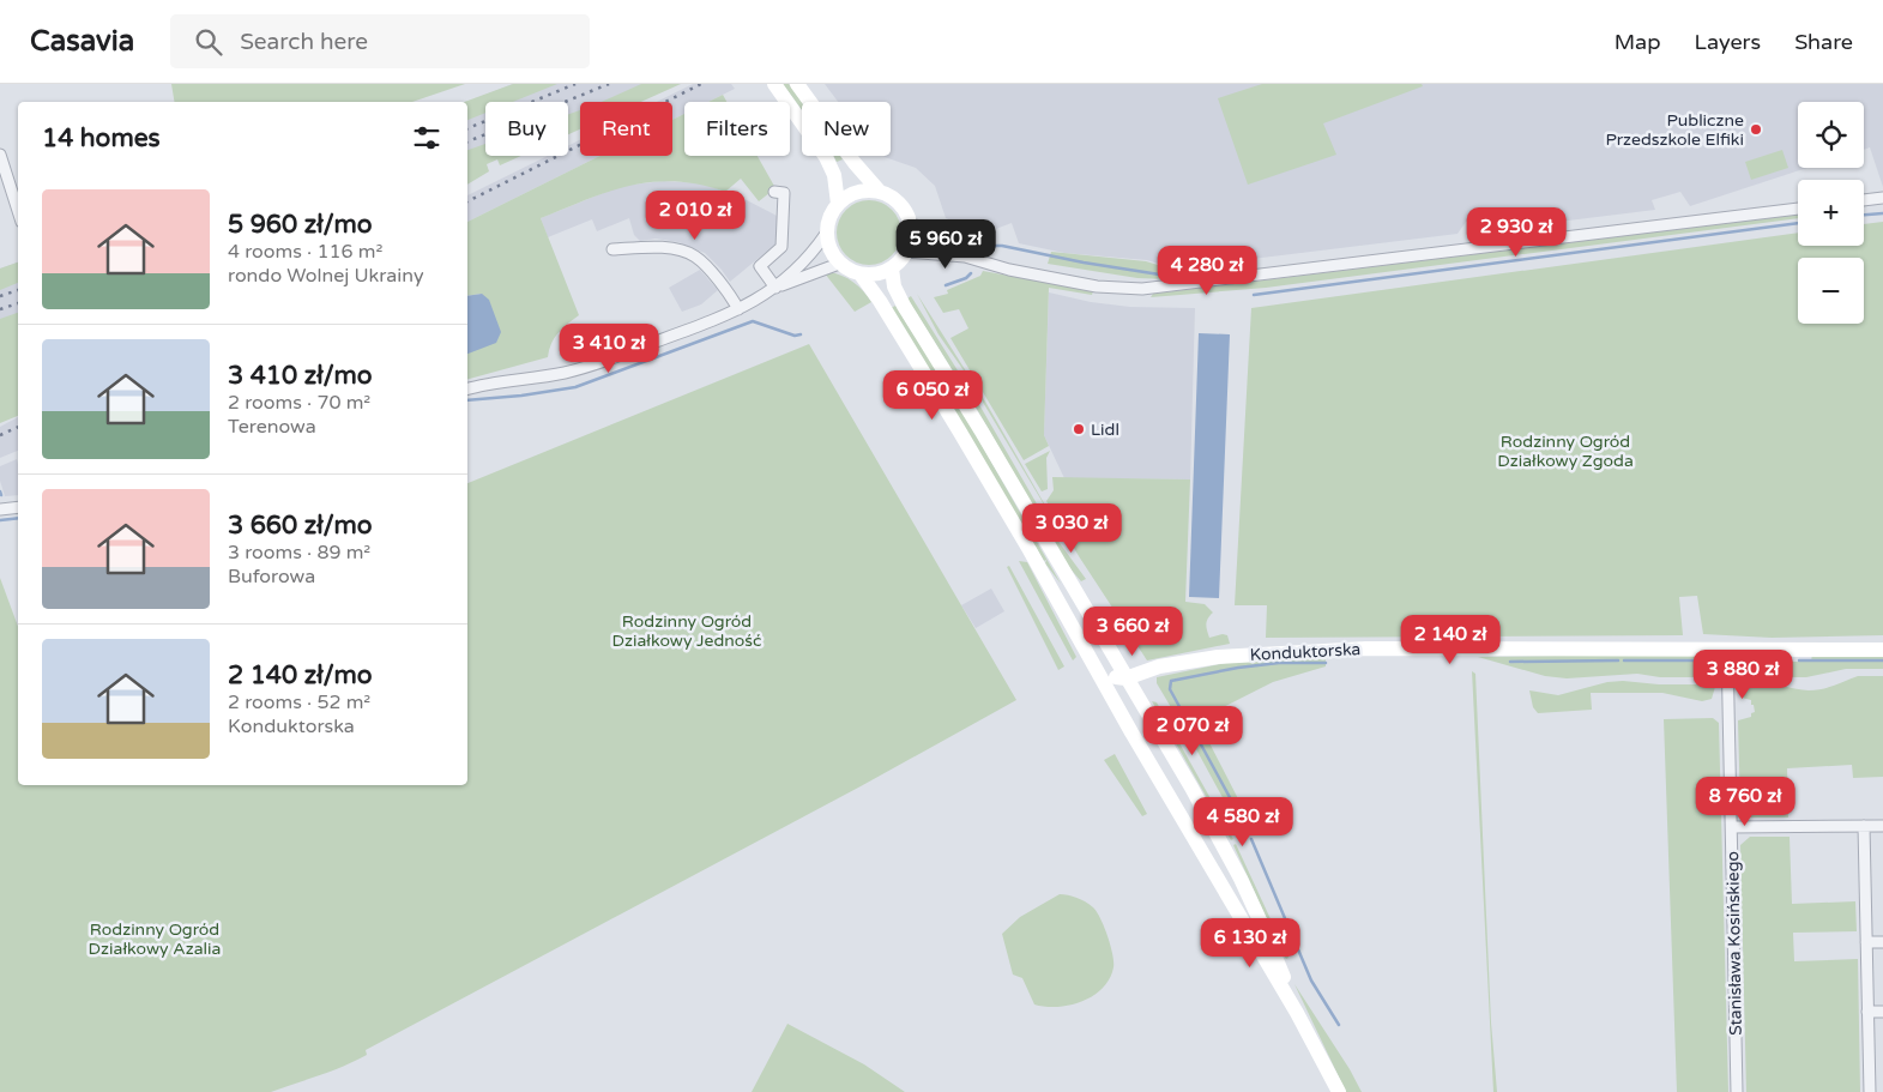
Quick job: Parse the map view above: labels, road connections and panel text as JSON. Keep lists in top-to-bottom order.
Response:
{
  "streets": {
    "main road": ["Konduktorska"],
    "street": ["Stanisława Kosińskiego"]
  },
  "crossings": [
    ["Konduktorska", "Stanisława Kosińskiego"]
  ],
  "parks": ["Rodzinny Ogród Działkowy Zgoda", "Rodzinny Ogród Działkowy Jedność", "Rodzinny Ogród Działkowy Azalia"],
  "places": ["Publiczne Przedszkole Elfiki", "Lidl"],
  "page": {
    "header": "Casavia",
    "search": "Search here",
    "nav": ["Map", "Layers", "Share"],
    "map_buttons": ["+", "−"],
    "chip": [
      "Buy",
      "Rent",
      "Filters",
      "New"
    ],
    "heading": "14 homes",
    "list": [
      {
        "name": "5 960 zł/mo",
        "note": "4 rooms · 116 m² · rondo Wolnej Ukrainy"
      },
      {
        "name": "3 410 zł/mo",
        "note": "2 rooms · 70 m² · Terenowa"
      },
      {
        "name": "3 660 zł/mo",
        "note": "3 rooms · 89 m² · Buforowa"
      },
      {
        "name": "2 140 zł/mo",
        "note": "2 rooms · 52 m² · Konduktorska"
      }
    ],
    "price": [
      "2 010 zł",
      "2 930 zł",
      "5 960 zł",
      "4 280 zł",
      "3 410 zł",
      "6 050 zł",
      "3 030 zł",
      "3 660 zł",
      "2 140 zł",
      "3 880 zł",
      "2 070 zł",
      "8 760 zł",
      "4 580 zł",
      "6 130 zł"
    ]
  }
}
